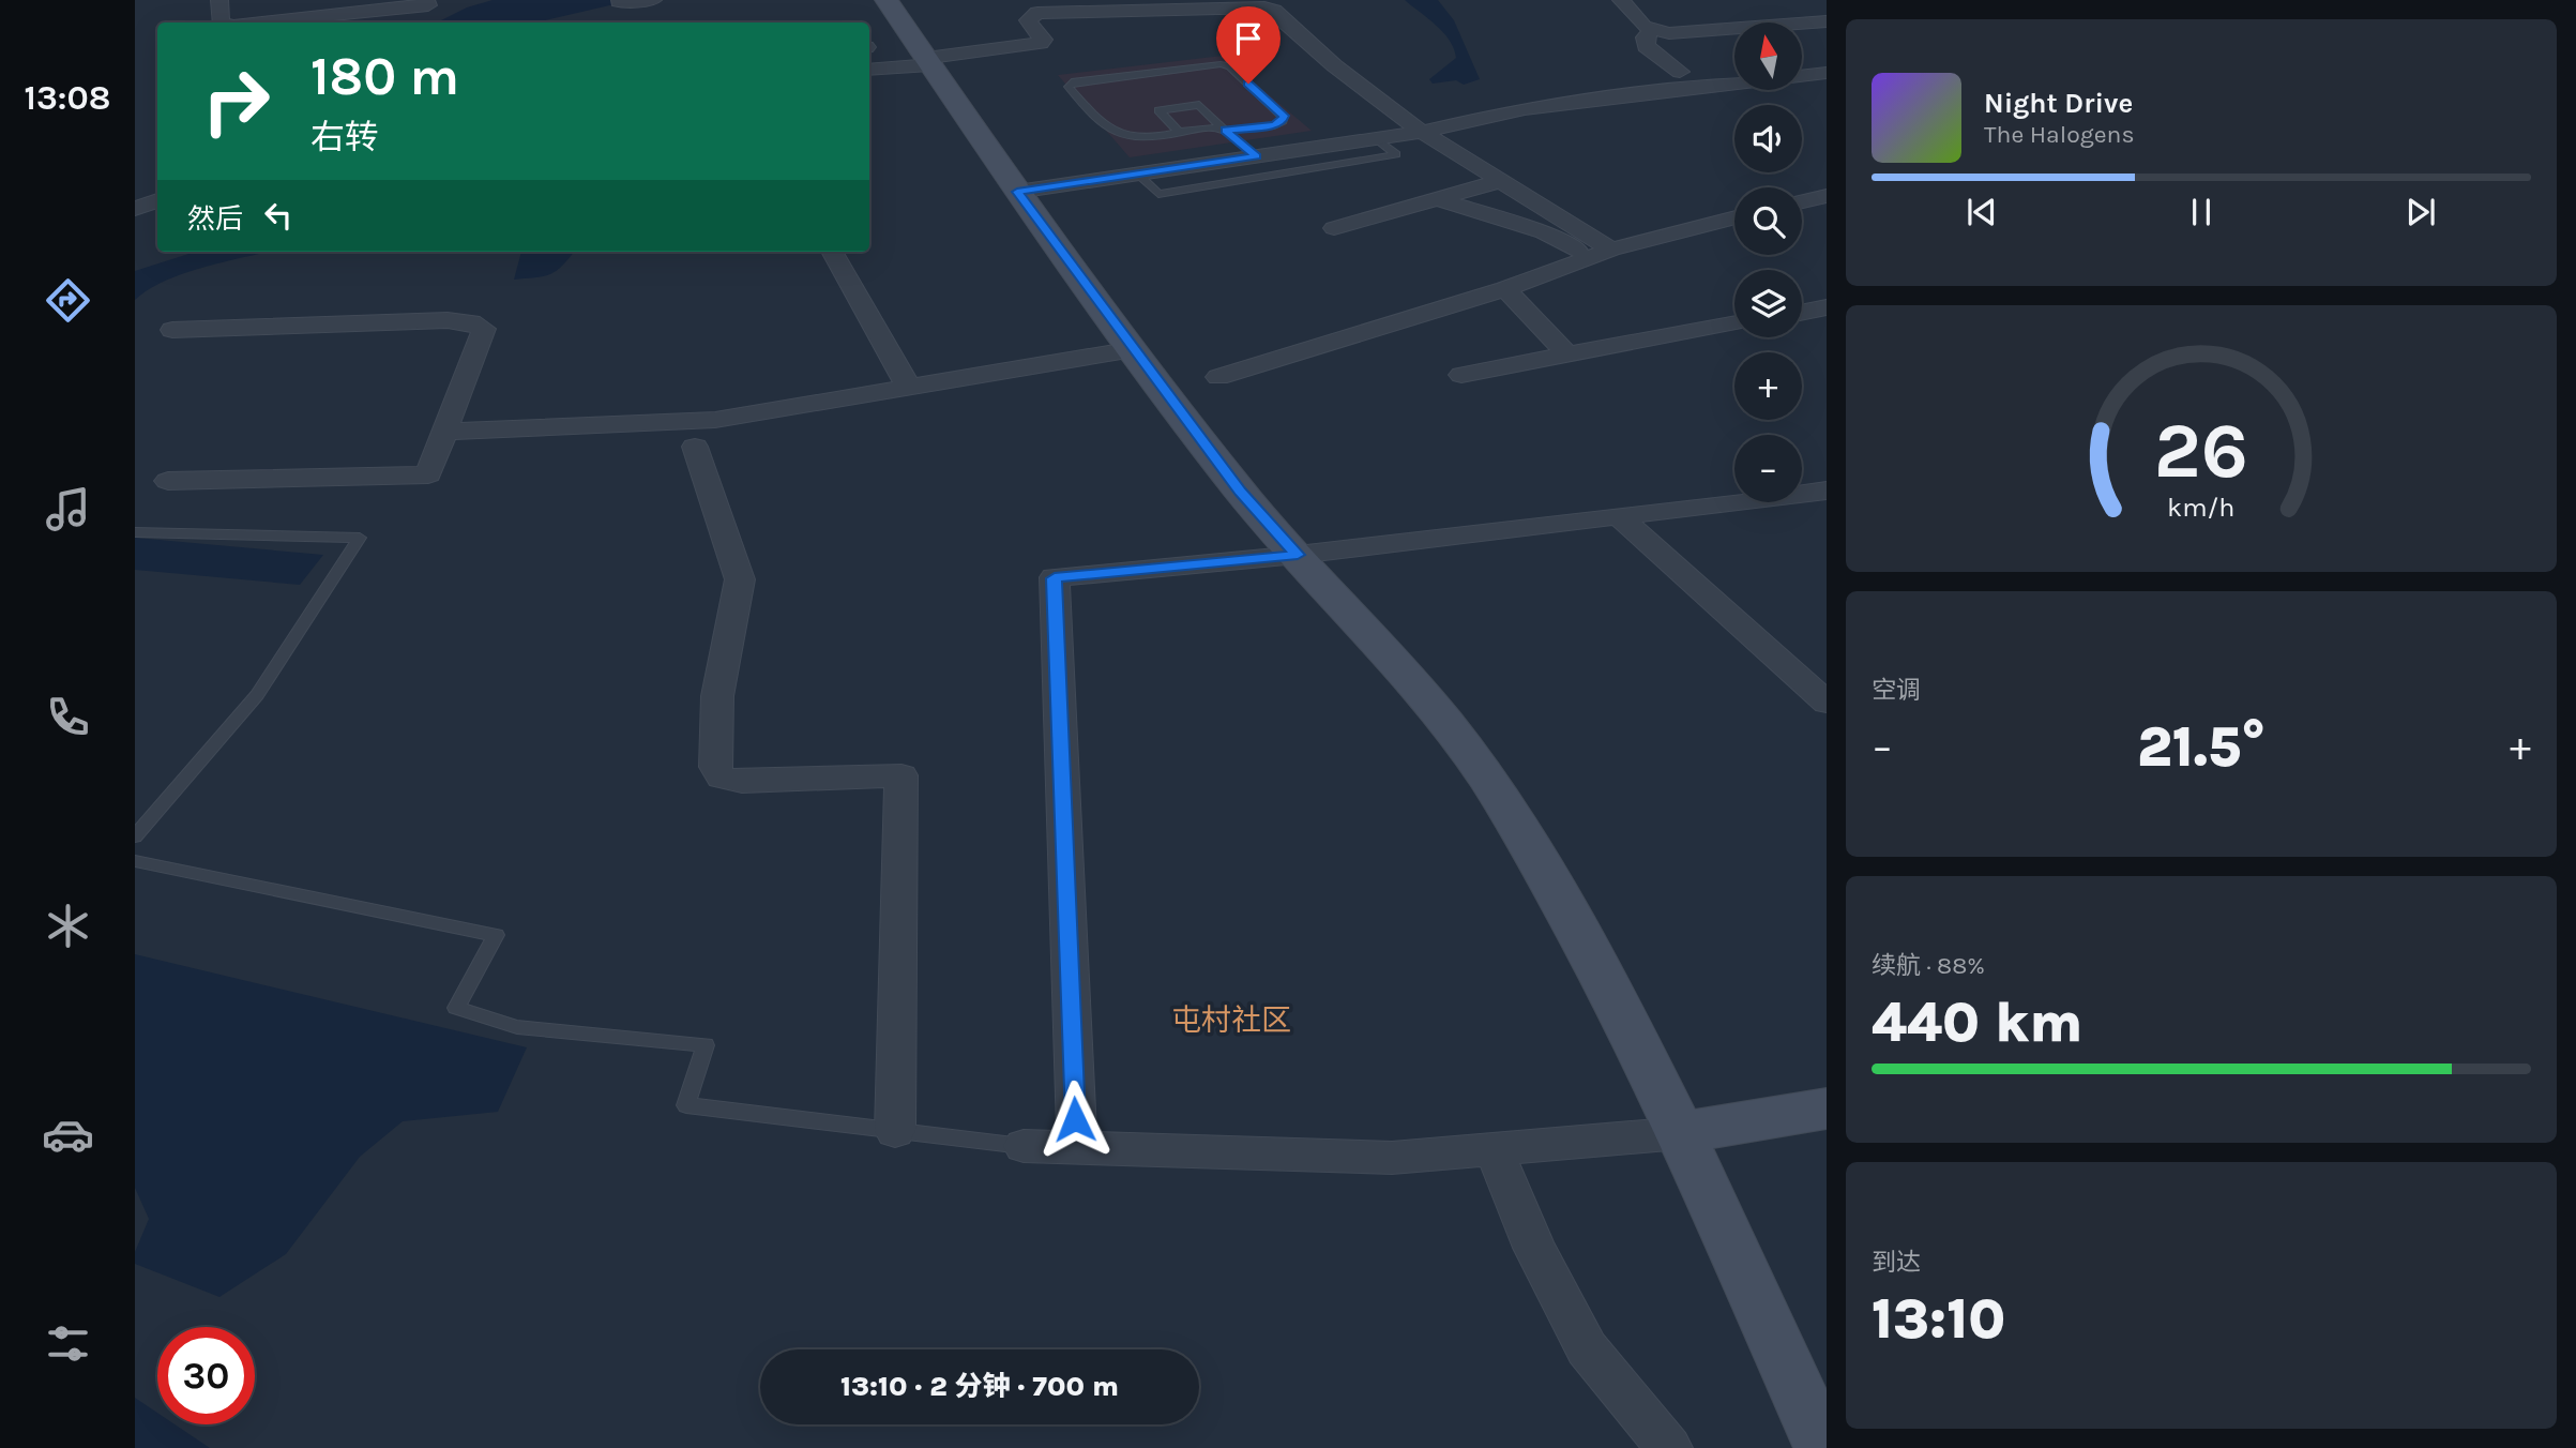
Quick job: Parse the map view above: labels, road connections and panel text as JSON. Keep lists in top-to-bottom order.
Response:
{
  "districts": ["屯村社区"],
  "north": "top",
  "page": {
    "tabs": "13:08",
    "map_buttons": ["+", "−"],
    "turn": ["180 m", "右转"],
    "song": ["Night Drive", "The Halogens"],
    "then": "然后",
    "tile": [
      "空调",
      ["续航 · 88%", "440 km"],
      ["到达", "13:10"]
    ],
    "heat": ["−", "21.5°", "+"],
    "limit": "30",
    "trip": "13:10 · 2 分钟 · 700 m",
    "gauge": ["26", "km/h"]
  }
}
